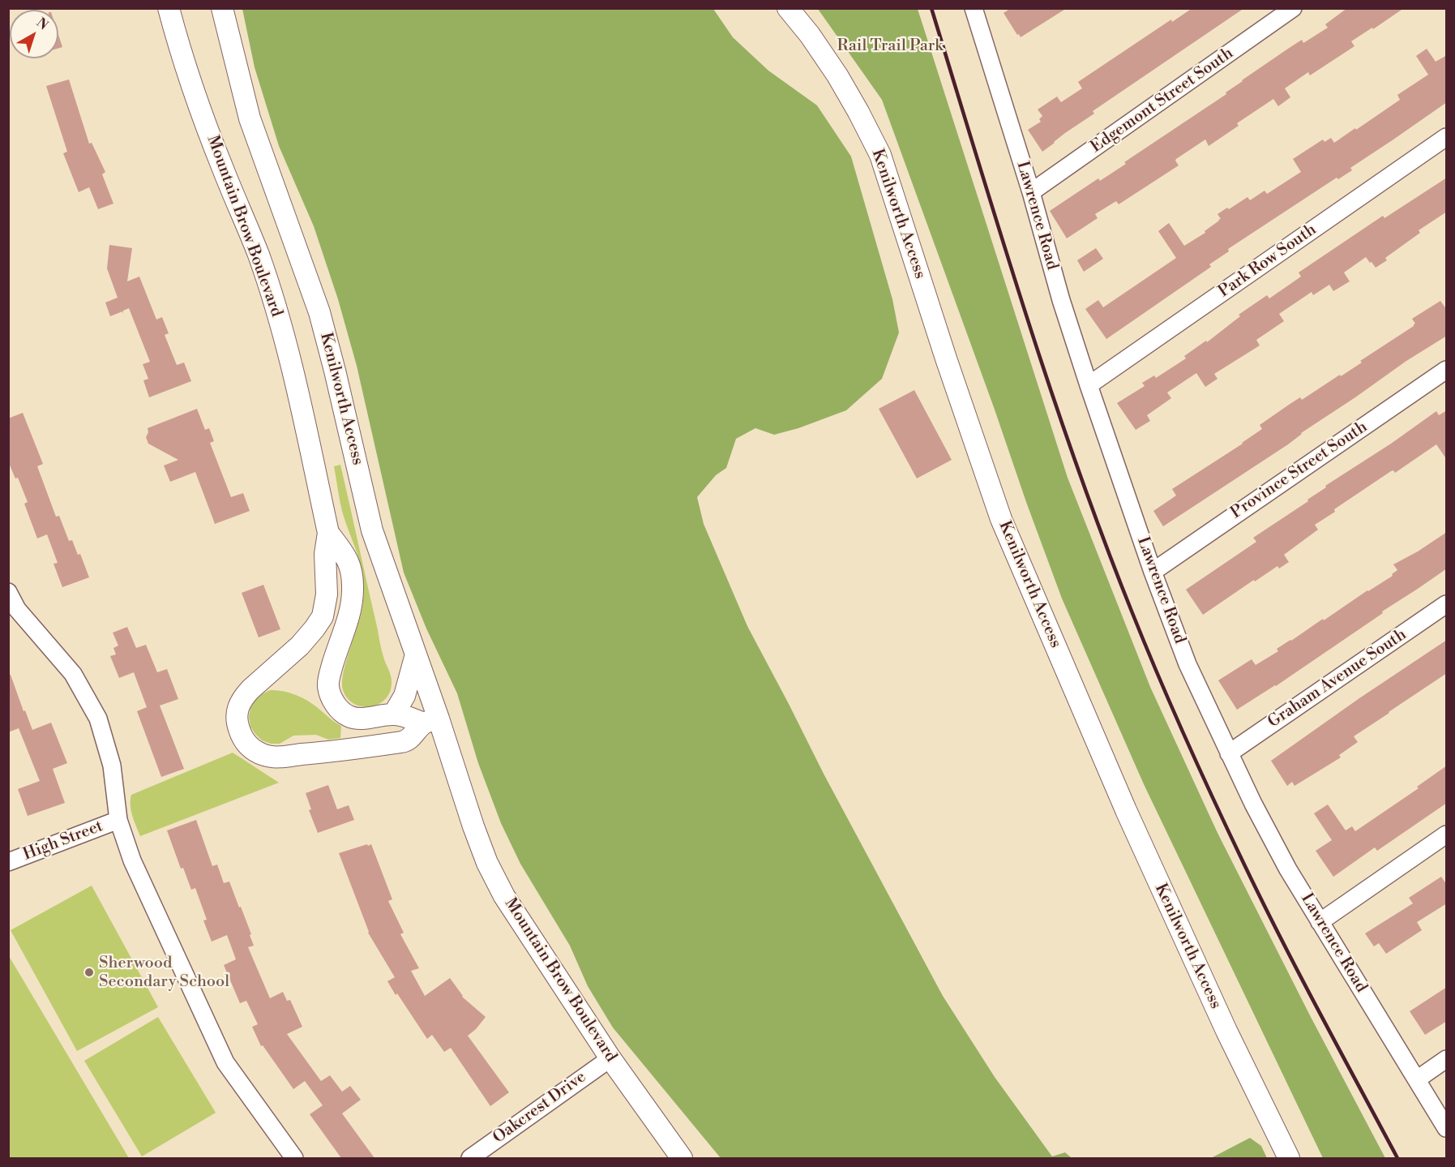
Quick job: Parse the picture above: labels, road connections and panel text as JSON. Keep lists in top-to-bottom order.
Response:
{
  "streets": {
    "main road": ["Kenilworth Access", "Mountain Brow Boulevard"],
    "street": [
      "Edgemont Street South",
      "Lawrence Road",
      "Park Row South",
      "Province Street South",
      "Graham Avenue South",
      "High Street",
      "Oakcrest Drive"
    ]
  },
  "crossings": [
    ["Edgemont Street South", "Lawrence Road"],
    ["Kenilworth Access", "Mountain Brow Boulevard"],
    ["Lawrence Road", "Park Row South"],
    ["Lawrence Road", "Province Street South"],
    ["Lawrence Road", "Graham Avenue South"],
    ["Mountain Brow Boulevard", "Oakcrest Drive"]
  ],
  "parks": ["Rail Trail Park"],
  "places": ["Sherwood Secondary School"],
  "north": "top right"
}
